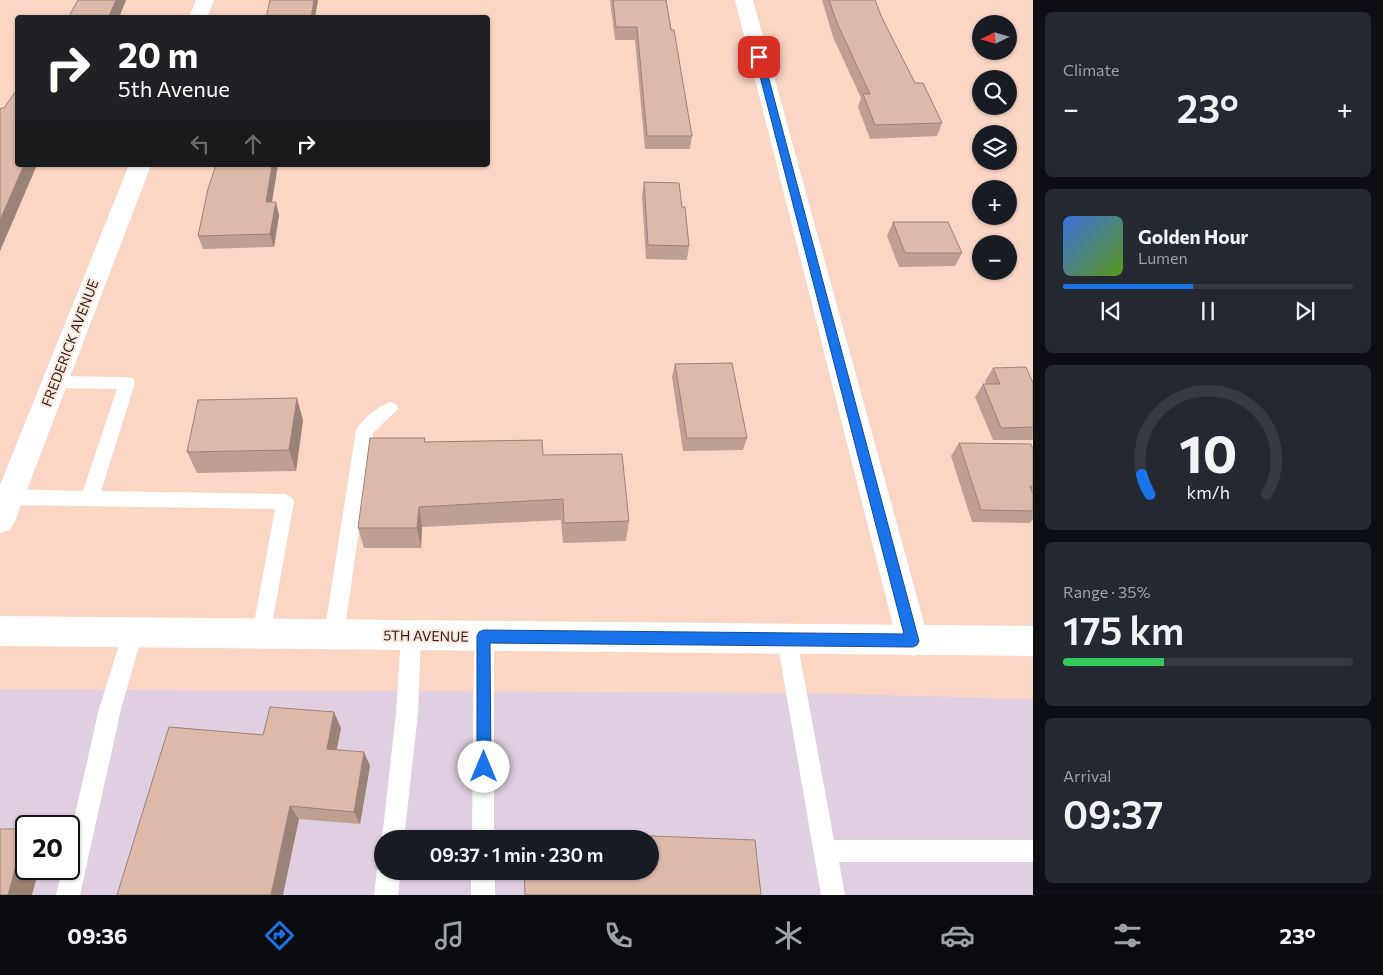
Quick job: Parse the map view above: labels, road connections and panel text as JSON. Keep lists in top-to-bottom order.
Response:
{
  "streets": {
    "street": ["FREDERICK AVENUE", "5TH AVENUE"]
  },
  "north": "left",
  "page": {
    "tile": [
      "Climate",
      ["Range · 35%", "175 km"],
      ["Arrival", "09:37"]
    ],
    "map_buttons": ["+", "−"],
    "turn": ["20 m", "5th Avenue"],
    "heat": ["−", "23°", "+"],
    "song": ["Golden Hour", "Lumen"],
    "limit": "20",
    "trip": "09:37 · 1 min · 230 m",
    "tabs": ["09:36", "23°"],
    "gauge": ["10", "km/h"]
  }
}
